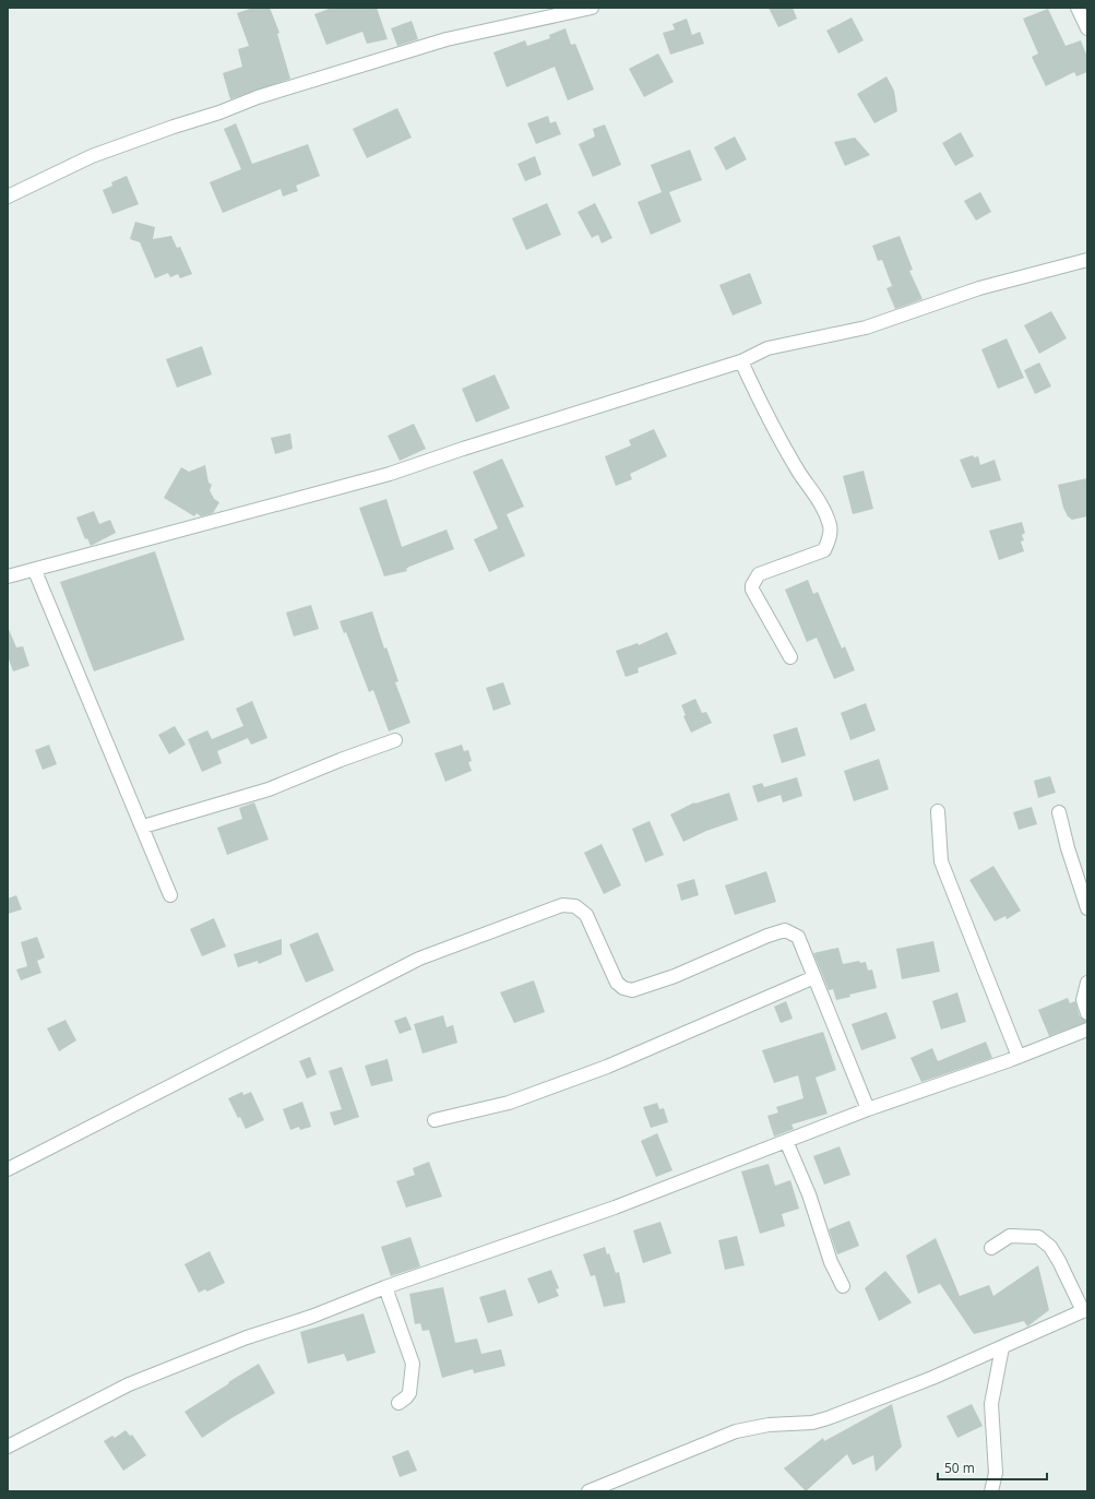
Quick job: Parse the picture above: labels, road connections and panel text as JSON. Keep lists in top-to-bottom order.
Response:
{
  "scale_bar": "50 m"
}
